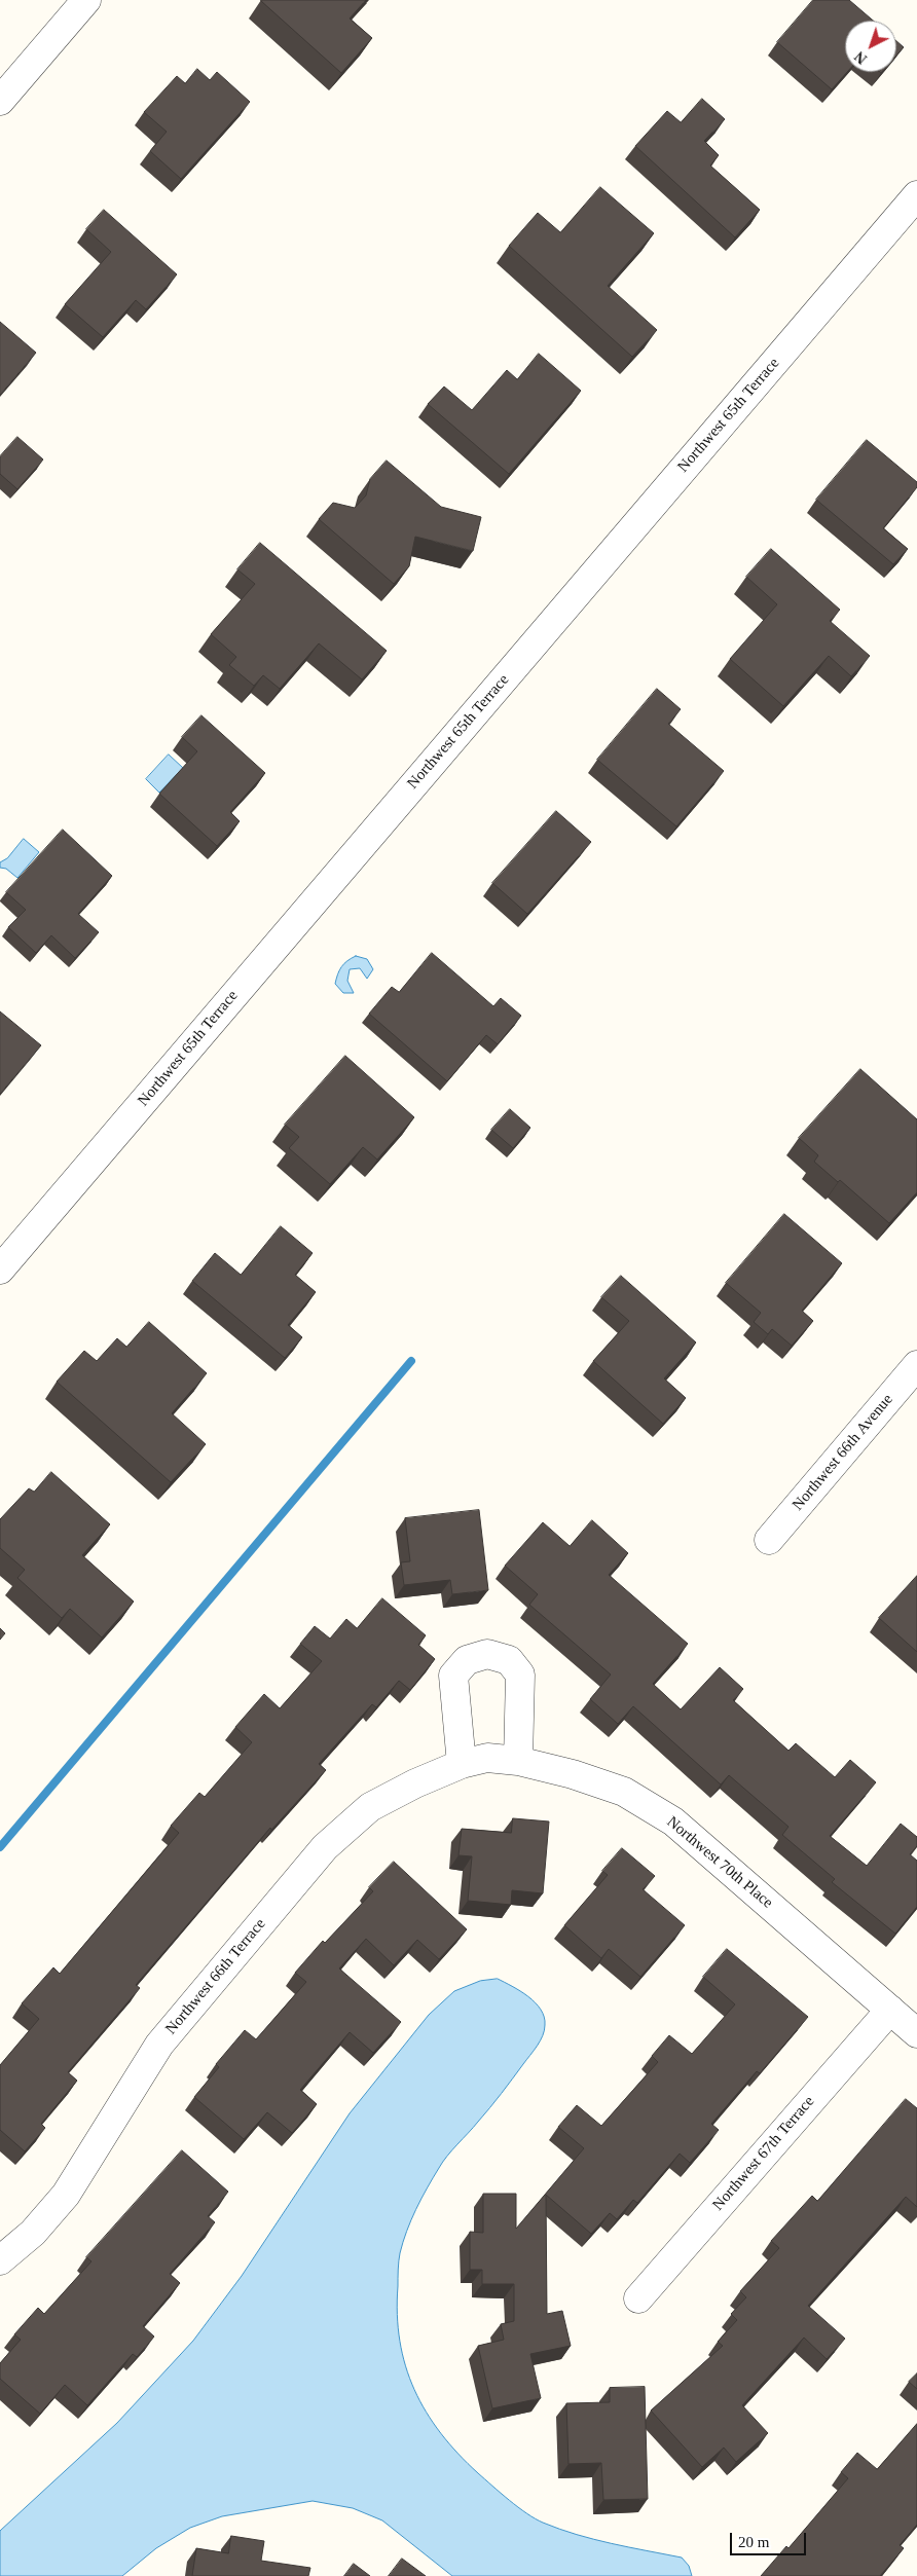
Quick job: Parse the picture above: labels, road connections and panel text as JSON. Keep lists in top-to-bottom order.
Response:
{
  "streets": {
    "street": [
      "Northwest 65th Terrace",
      "Northwest 66th Avenue",
      "Northwest 70th Place",
      "Northwest 66th Terrace",
      "Northwest 67th Terrace"
    ]
  },
  "crossings": [
    ["Northwest 70th Place", "Northwest 66th Terrace"],
    ["Northwest 70th Place", "Northwest 67th Terrace"]
  ],
  "scale_bar": "20 m",
  "north": "bottom left"
}
